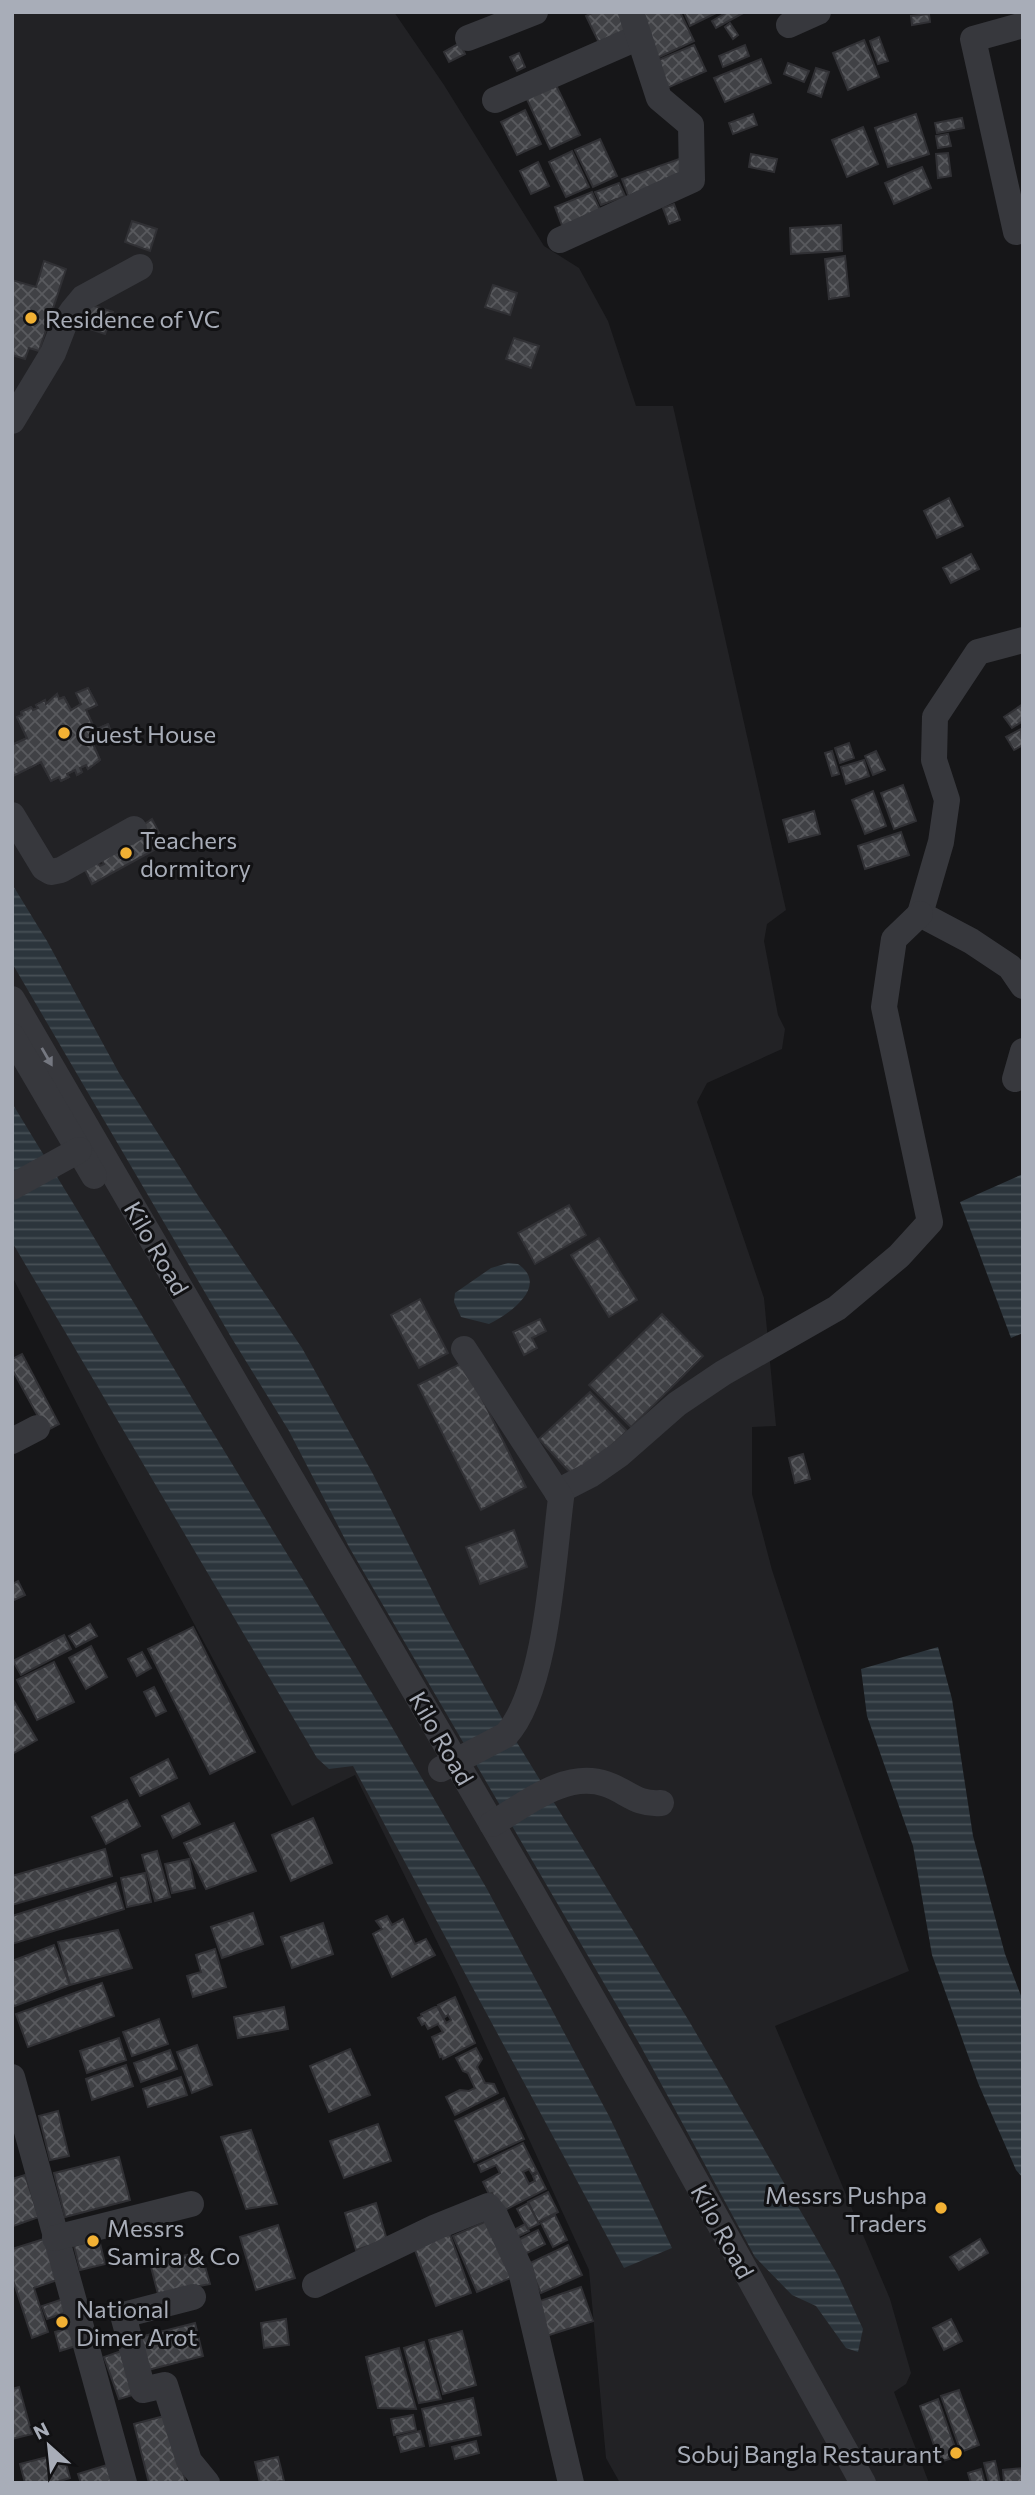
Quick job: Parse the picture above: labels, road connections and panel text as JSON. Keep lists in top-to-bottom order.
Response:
{
  "streets": {
    "street": ["Kilo Road"]
  },
  "places": [
    "Residence of VC",
    "Guest House",
    "Teachers dormitory",
    "Messrs Pushpa Traders",
    "Messrs Samira & Co",
    "National Dimer Arot",
    "Sobuj Bangla Restaurant"
  ],
  "north": "top left"
}
